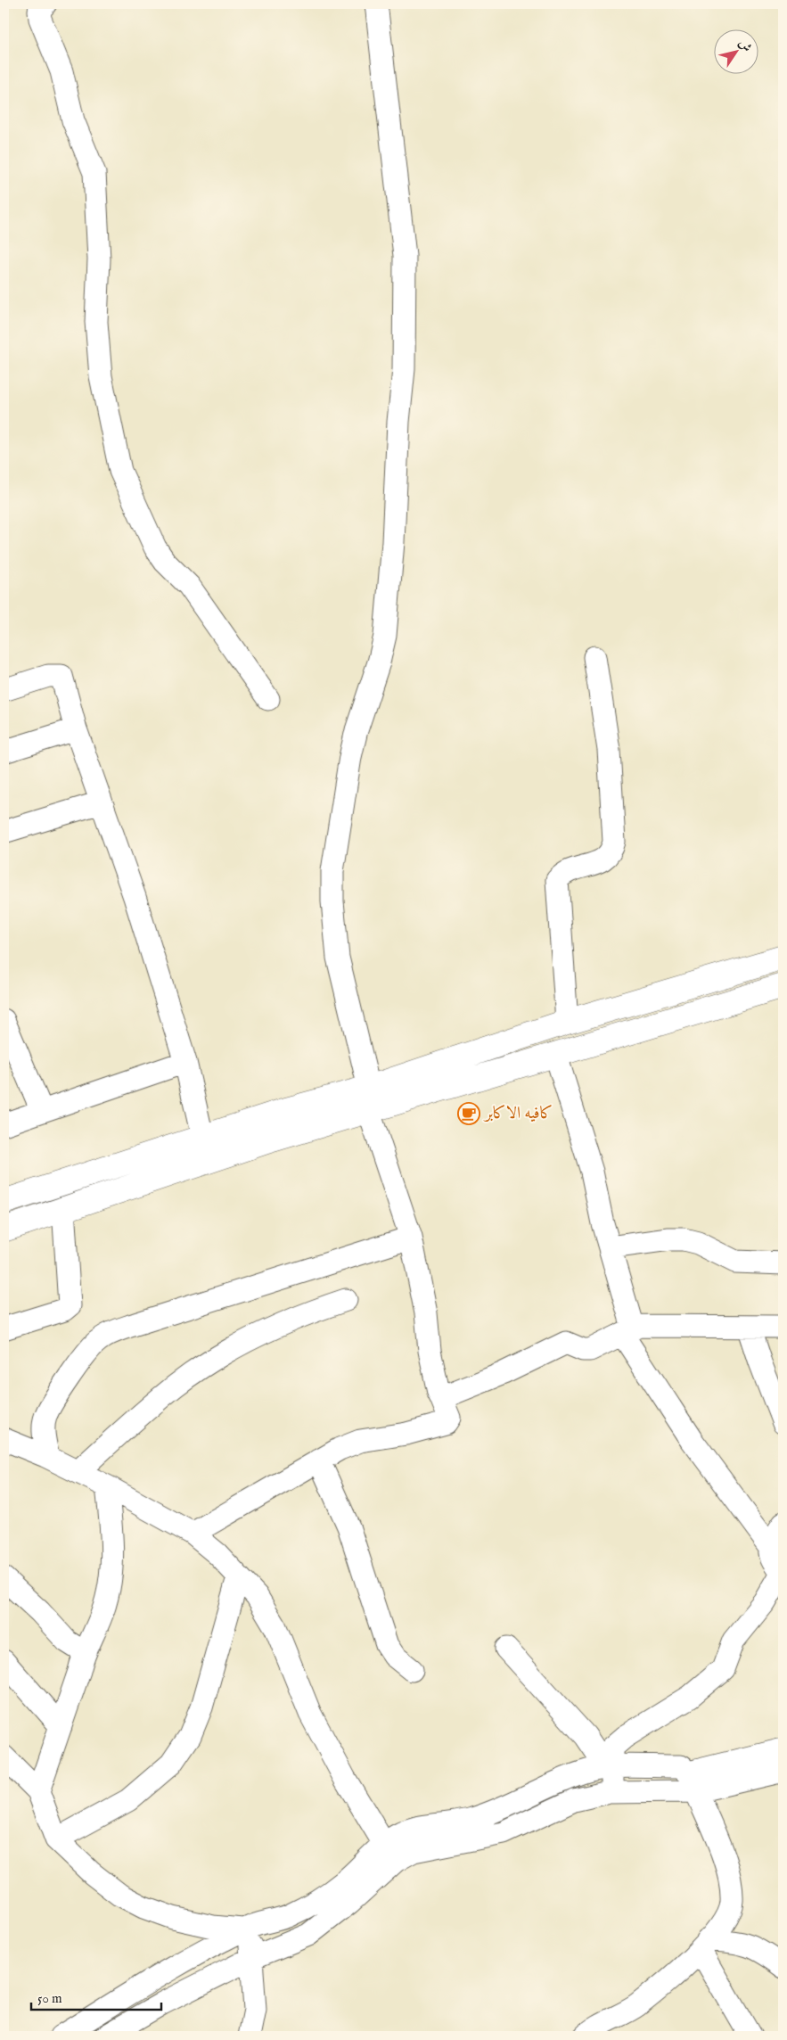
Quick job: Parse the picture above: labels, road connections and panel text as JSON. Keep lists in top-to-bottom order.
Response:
{
  "places": {
    "cafe": ["كافيه الاكابر"]
  },
  "scale_bar": "50 m",
  "north": "top right"
}
